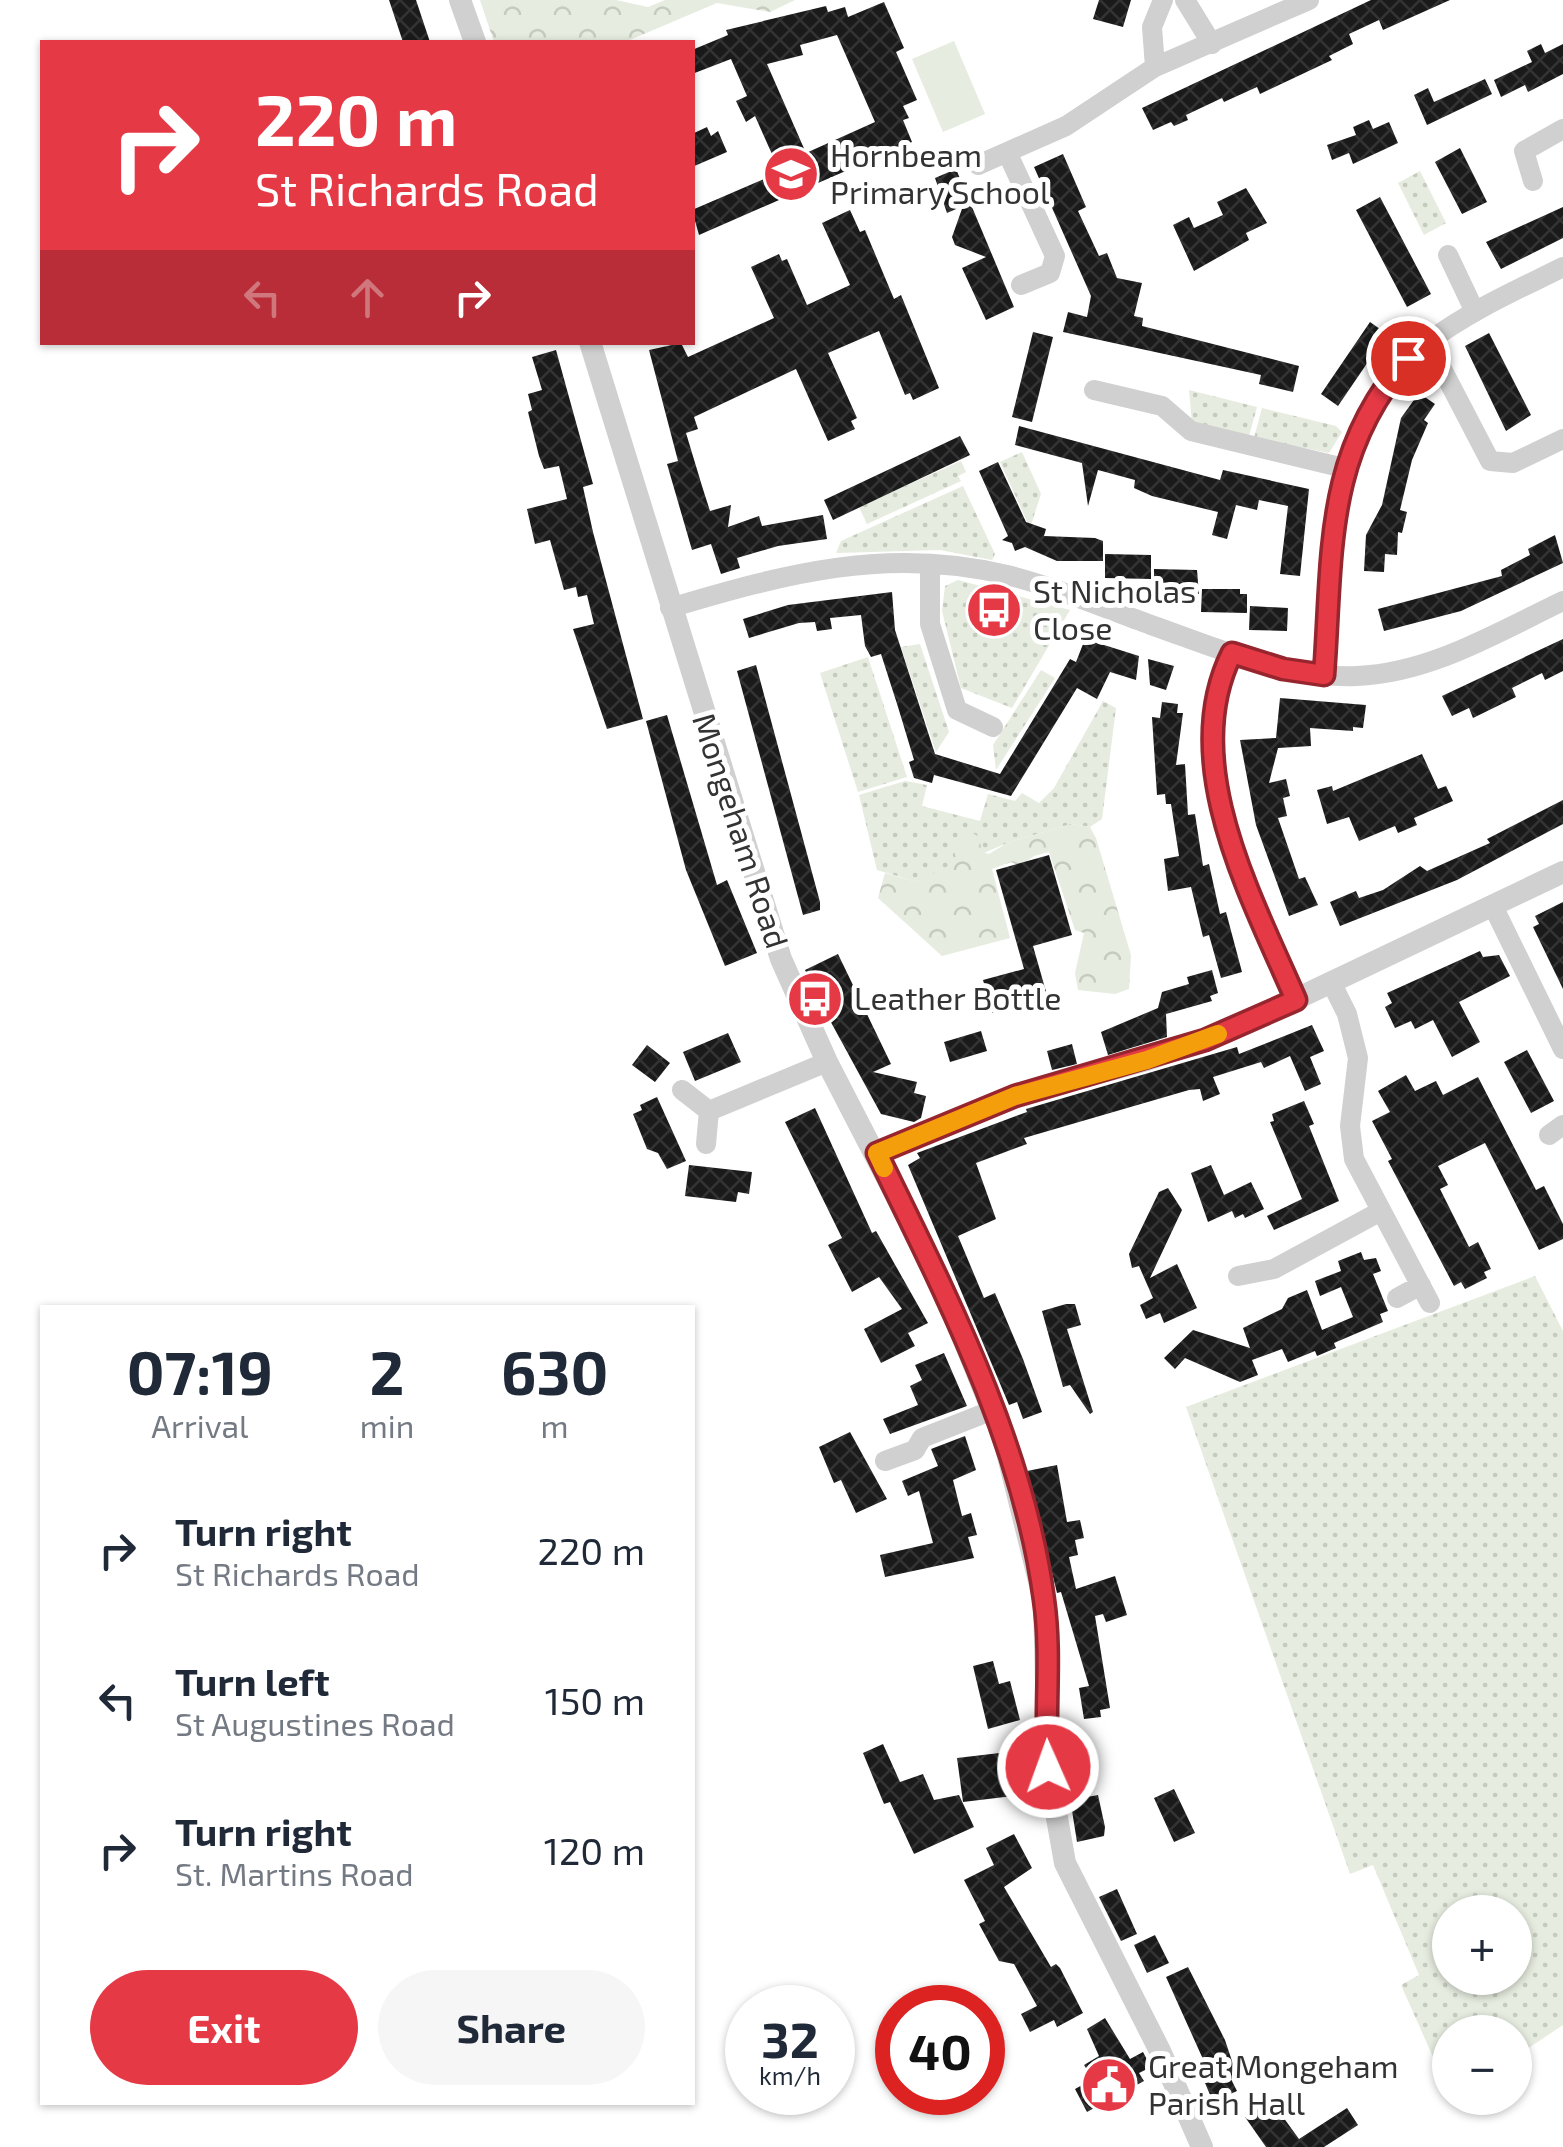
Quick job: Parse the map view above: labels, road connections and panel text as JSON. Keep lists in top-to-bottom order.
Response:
{
  "streets": {
    "street": ["Mongeham Road"]
  },
  "places": {
    "school or university": ["Hornbeam Primary School"],
    "bus stop": ["St Nicholas Close", "Leather Bottle"],
    "public building": ["Great Mongeham Parish Hall"]
  },
  "page": {
    "turn": ["220 m", "St Richards Road"],
    "eta": [
      "07:19",
      "Arrival",
      "2",
      "min",
      "630",
      "m"
    ],
    "list": [
      {
        "name": "Turn right",
        "note": "St Richards Road",
        "value": "220 m"
      },
      {
        "name": "Turn left",
        "note": "St Augustines Road",
        "value": "150 m"
      },
      {
        "name": "Turn right",
        "note": "St. Martins Road",
        "value": "120 m"
      }
    ],
    "map_buttons": ["+", "−"],
    "buttons": ["Exit", "Share"],
    "speed": "32 km/h",
    "limit": "40"
  }
}
